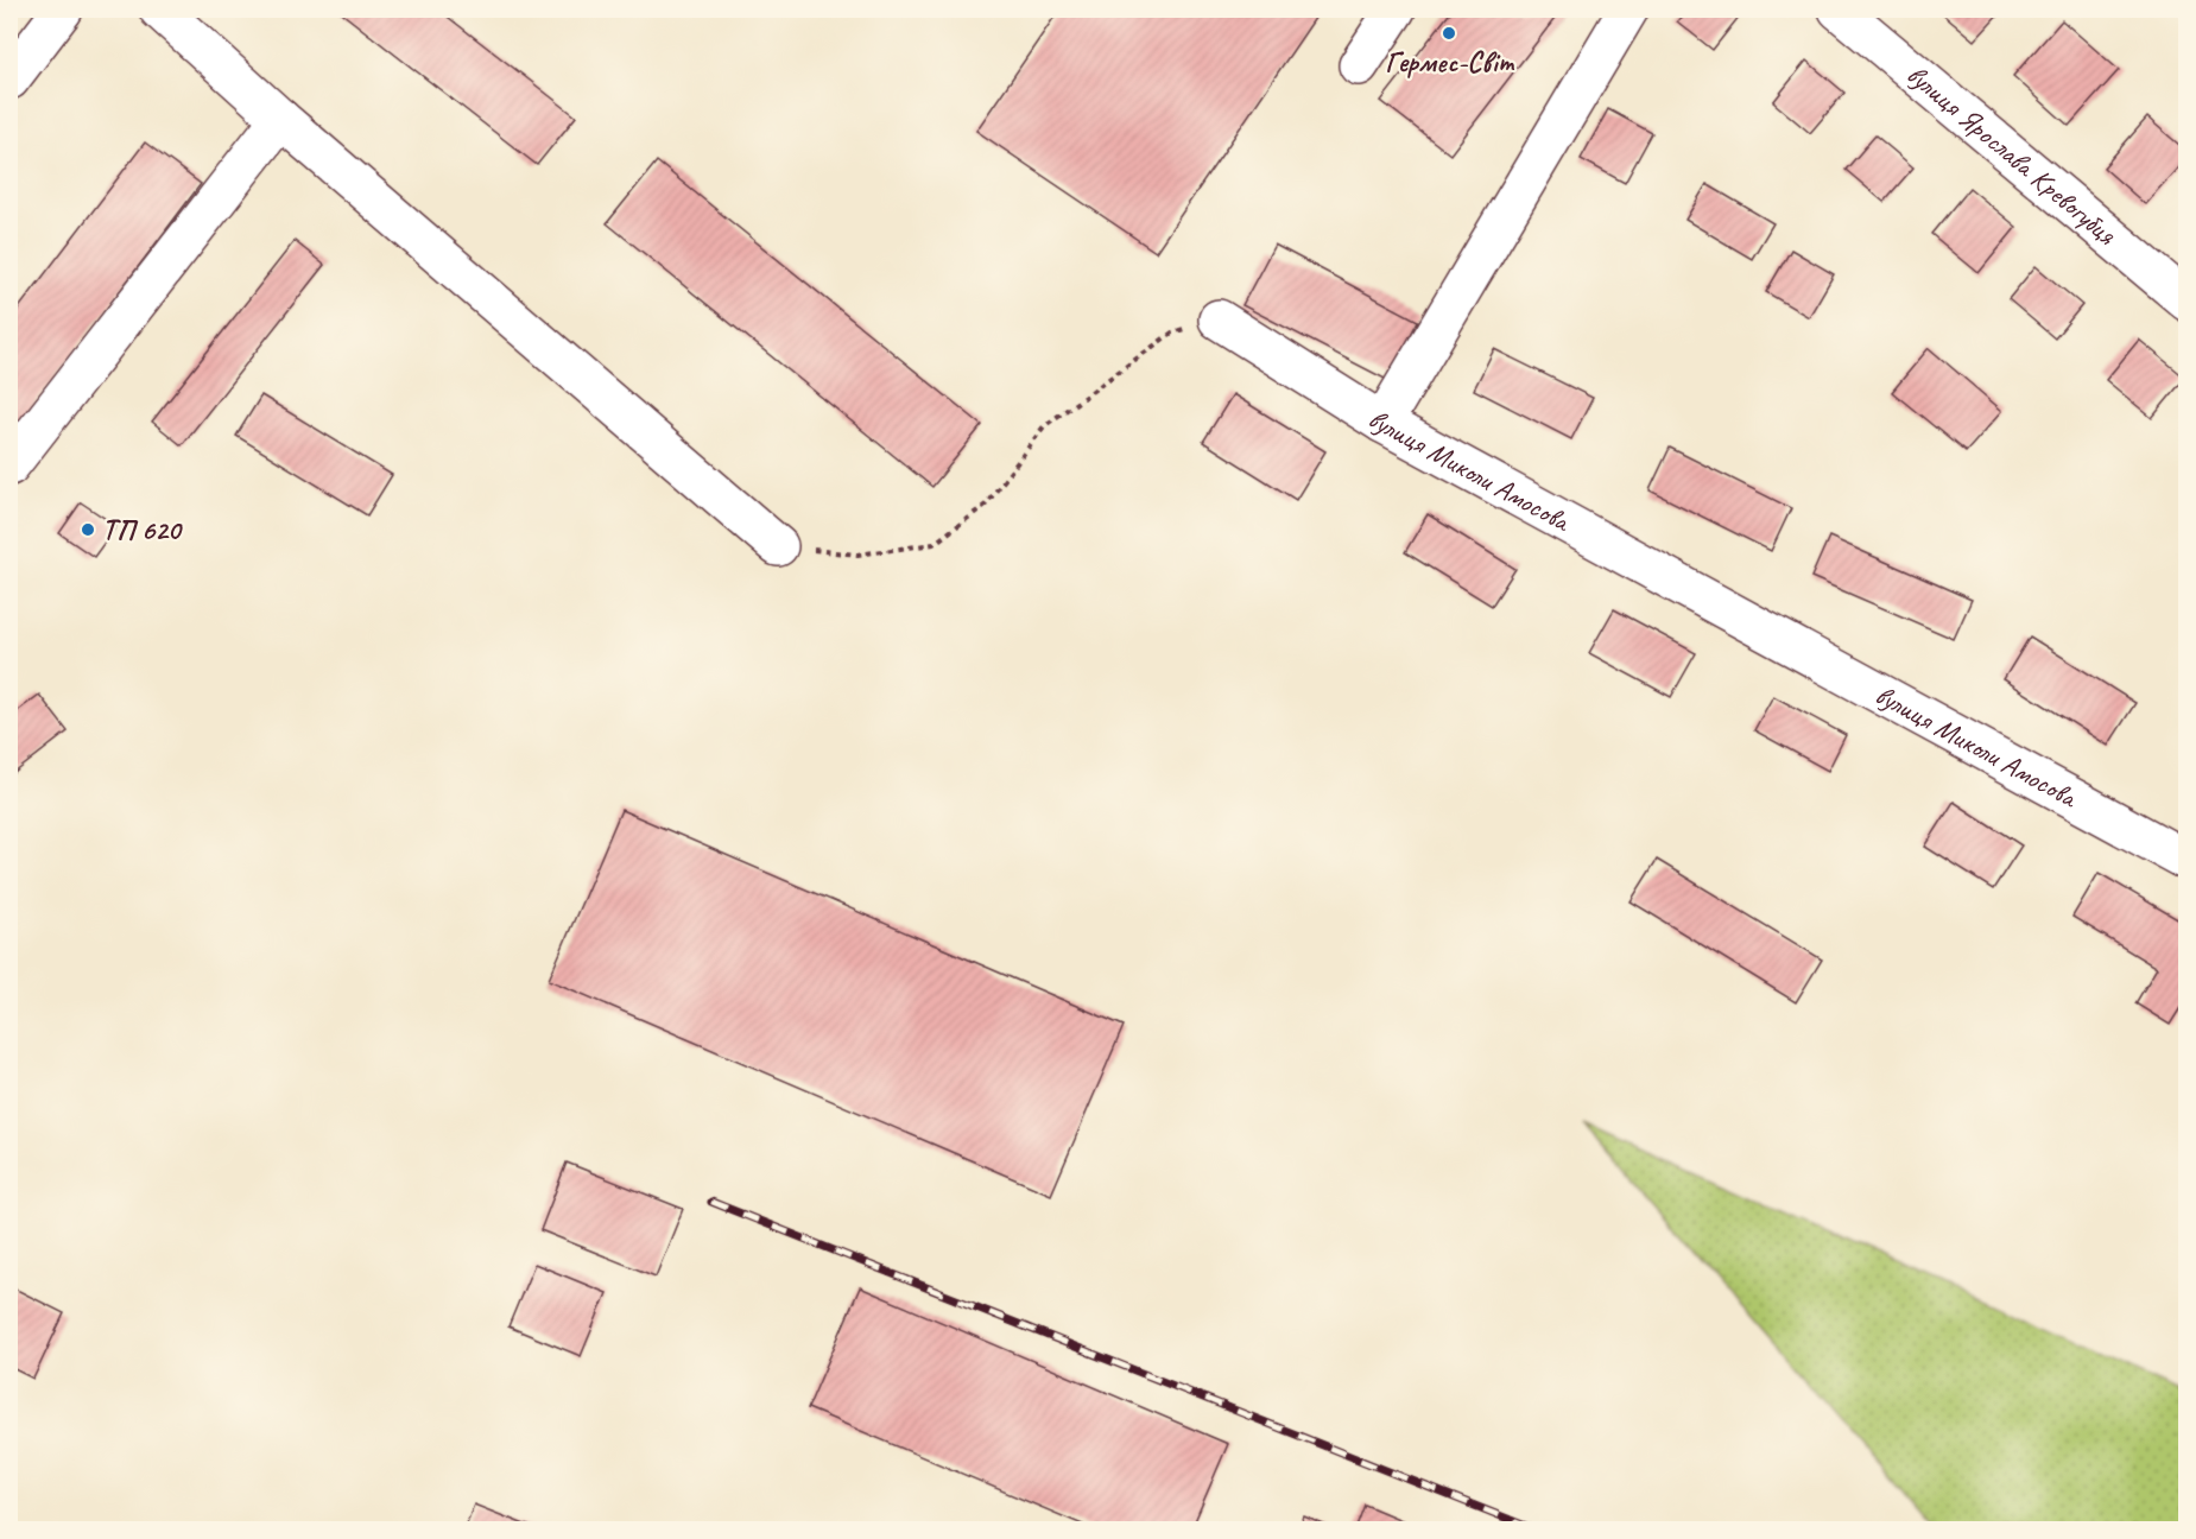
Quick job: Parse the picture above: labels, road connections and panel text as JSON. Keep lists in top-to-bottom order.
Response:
{
  "streets": {
    "street": ["вулиця Ярослава Кревогубця", "вулиця Миколи Амосова"]
  },
  "places": ["Гермес-Світ", "ТП 620"]
}
